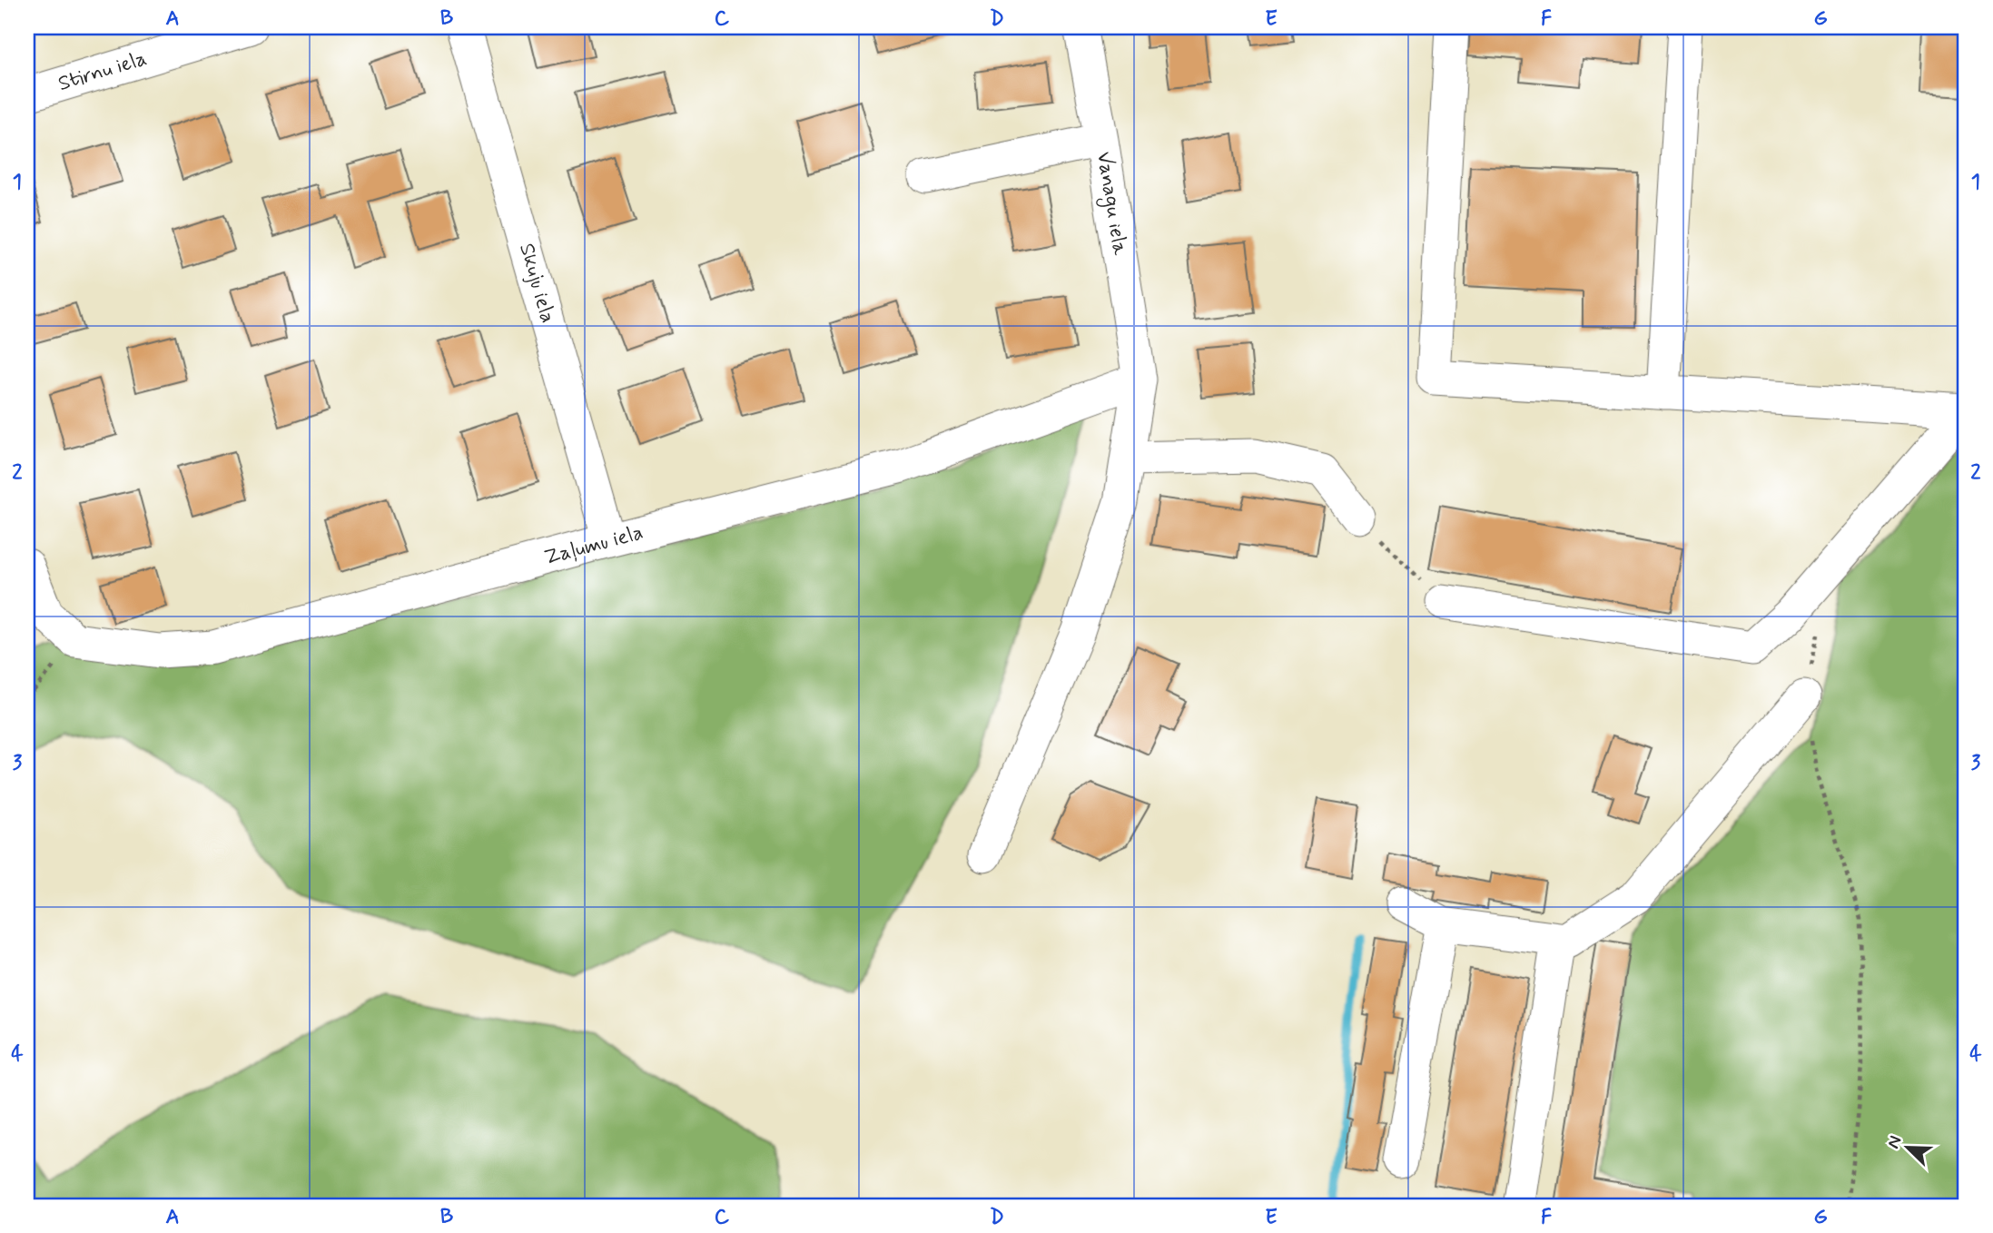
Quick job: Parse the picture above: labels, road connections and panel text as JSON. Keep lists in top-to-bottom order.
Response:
{
  "streets": {
    "street": [
      "Stirnu iela",
      "Vanagu iela",
      "Skuju iela",
      "Zaļumu iela"
    ]
  },
  "crossings": [
    ["Vanagu iela", "Zaļumu iela"],
    ["Skuju iela", "Zaļumu iela"]
  ],
  "north": "top left",
  "grid": {
    "columns": [
      "A",
      "B",
      "C",
      "D",
      "E",
      "F",
      "G"
    ],
    "rows": [
      "1",
      "2",
      "3",
      "4"
    ]
  }
}
